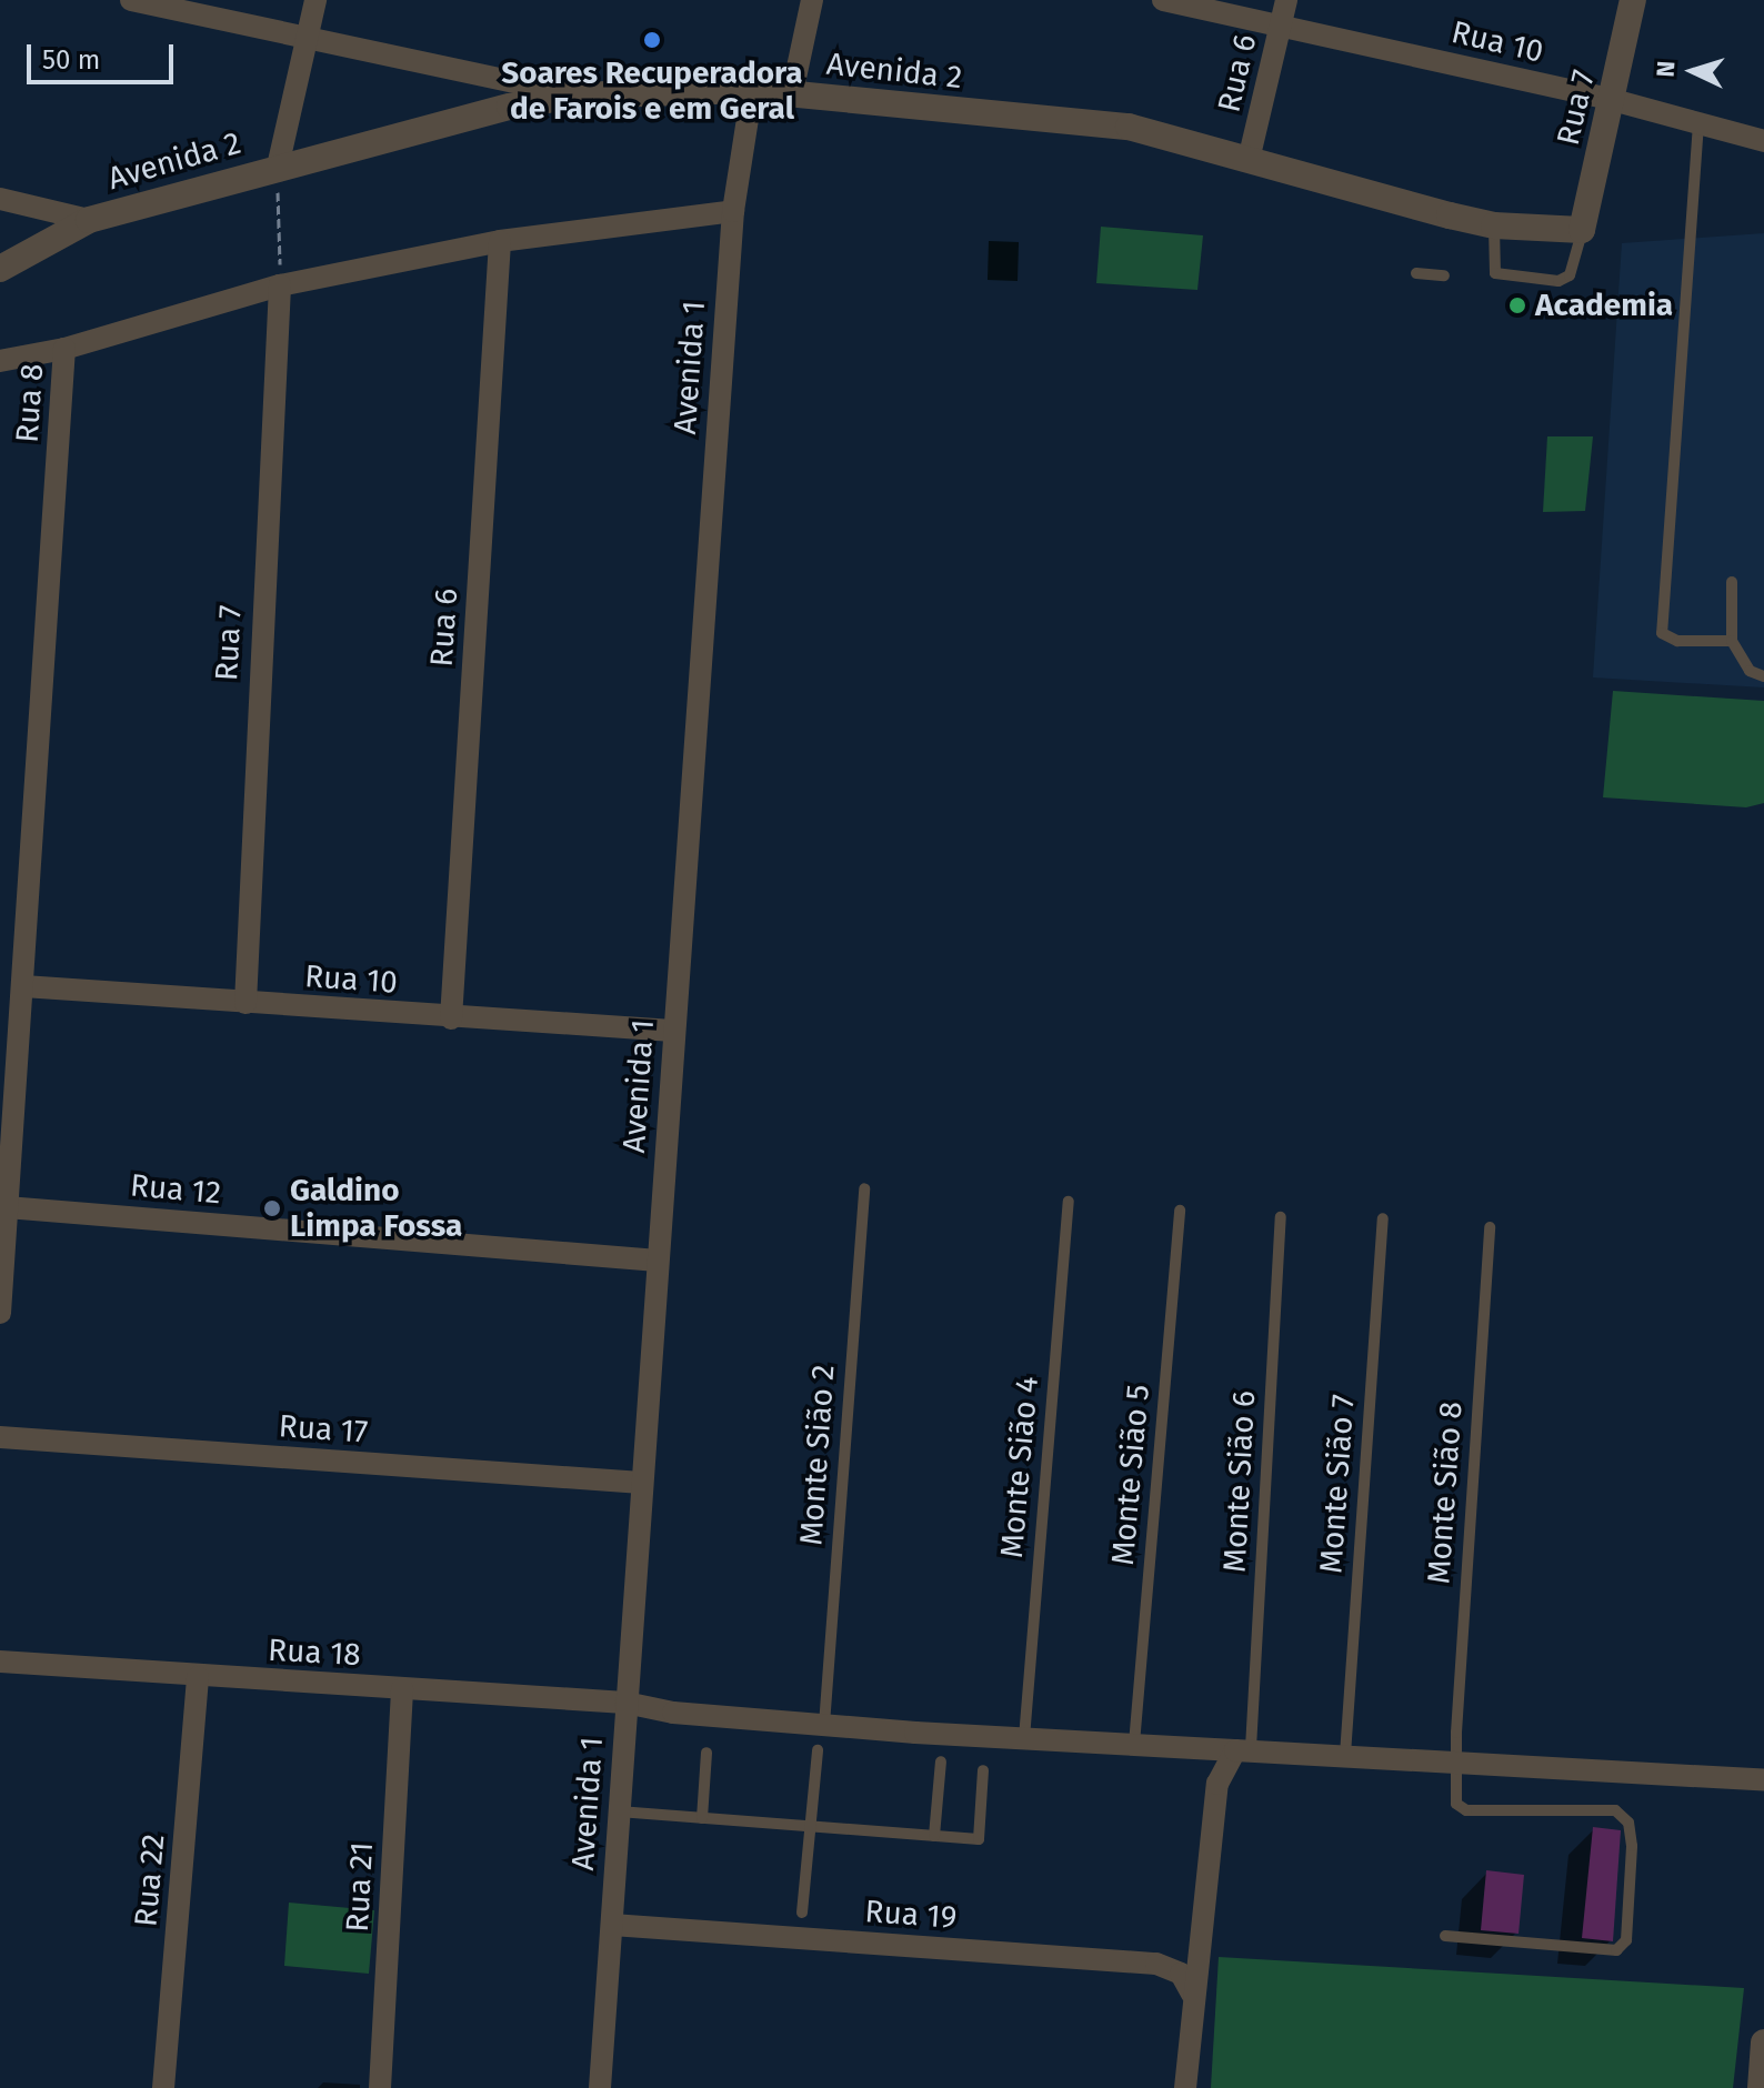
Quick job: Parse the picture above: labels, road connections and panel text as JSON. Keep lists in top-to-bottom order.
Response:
{
  "streets": {
    "street": [
      "Rua 10",
      "Avenida 2",
      "Rua 6",
      "Rua 7",
      "Avenida 1",
      "Rua 8",
      "Rua 12",
      "Rua 17",
      "Rua 18",
      "Rua 22",
      "Rua 21",
      "Rua 19"
    ],
    "lane": [
      "Monte Sião 2",
      "Monte Sião 4",
      "Monte Sião 5",
      "Monte Sião 6",
      "Monte Sião 7",
      "Monte Sião 8"
    ]
  },
  "crossings": [
    ["Rua 10", "Rua 6"],
    ["Rua 10", "Rua 7"],
    ["Rua 10", "Avenida 1"],
    ["Rua 10", "Rua 8"],
    ["Avenida 2", "Rua 6"],
    ["Avenida 2", "Rua 7"],
    ["Avenida 2", "Avenida 1"],
    ["Avenida 1", "Rua 12"],
    ["Avenida 1", "Rua 17"],
    ["Avenida 1", "Rua 18"],
    ["Avenida 1", "Rua 19"],
    ["Rua 8", "Rua 12"],
    ["Monte Sião 2", "Rua 18"],
    ["Monte Sião 4", "Rua 18"],
    ["Monte Sião 5", "Rua 18"],
    ["Monte Sião 6", "Rua 18"],
    ["Monte Sião 7", "Rua 18"],
    ["Monte Sião 8", "Rua 18"],
    ["Rua 18", "Rua 22"],
    ["Rua 18", "Rua 21"]
  ],
  "places": ["Soares Recuperadora de Farois e em Geral", "Academia", "Galdino Limpa Fossa"],
  "scale_bar": "50 m",
  "north": "left"
}
